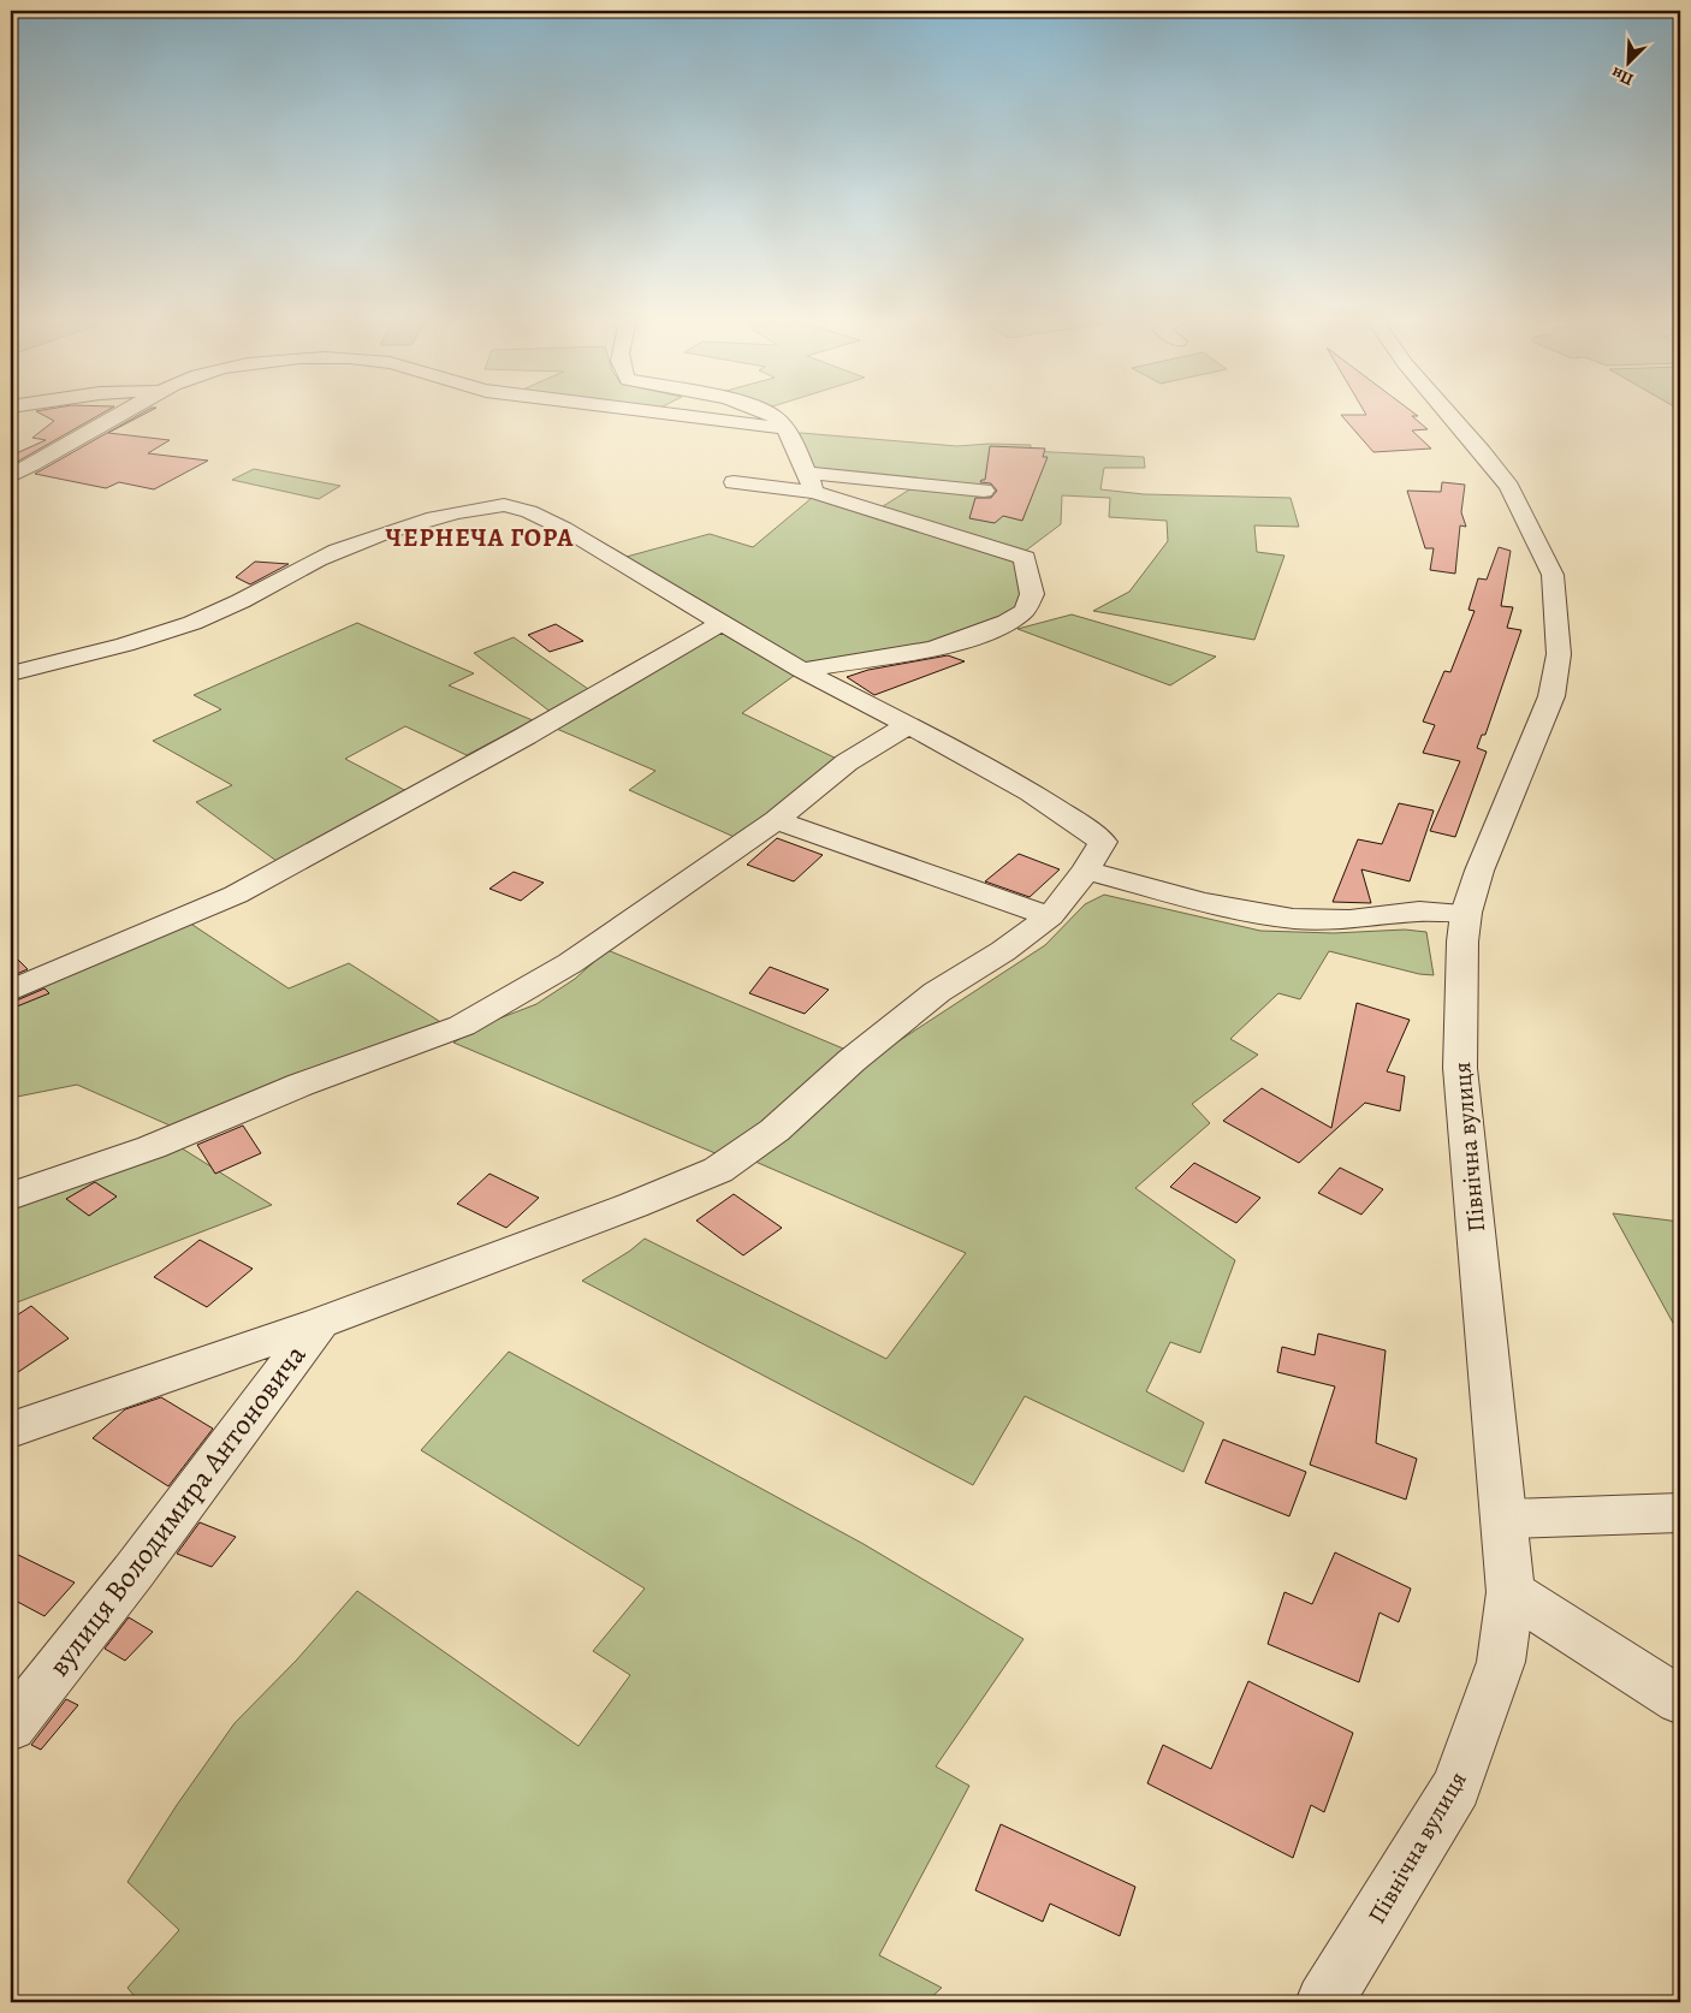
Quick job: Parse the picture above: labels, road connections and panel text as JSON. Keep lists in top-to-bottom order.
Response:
{
  "streets": {
    "street": ["Північна вулиця", "вулиця Володимира Антоновича"]
  },
  "districts": ["ЧЕРНЕЧА ГОРА"],
  "north": "bottom left"
}
